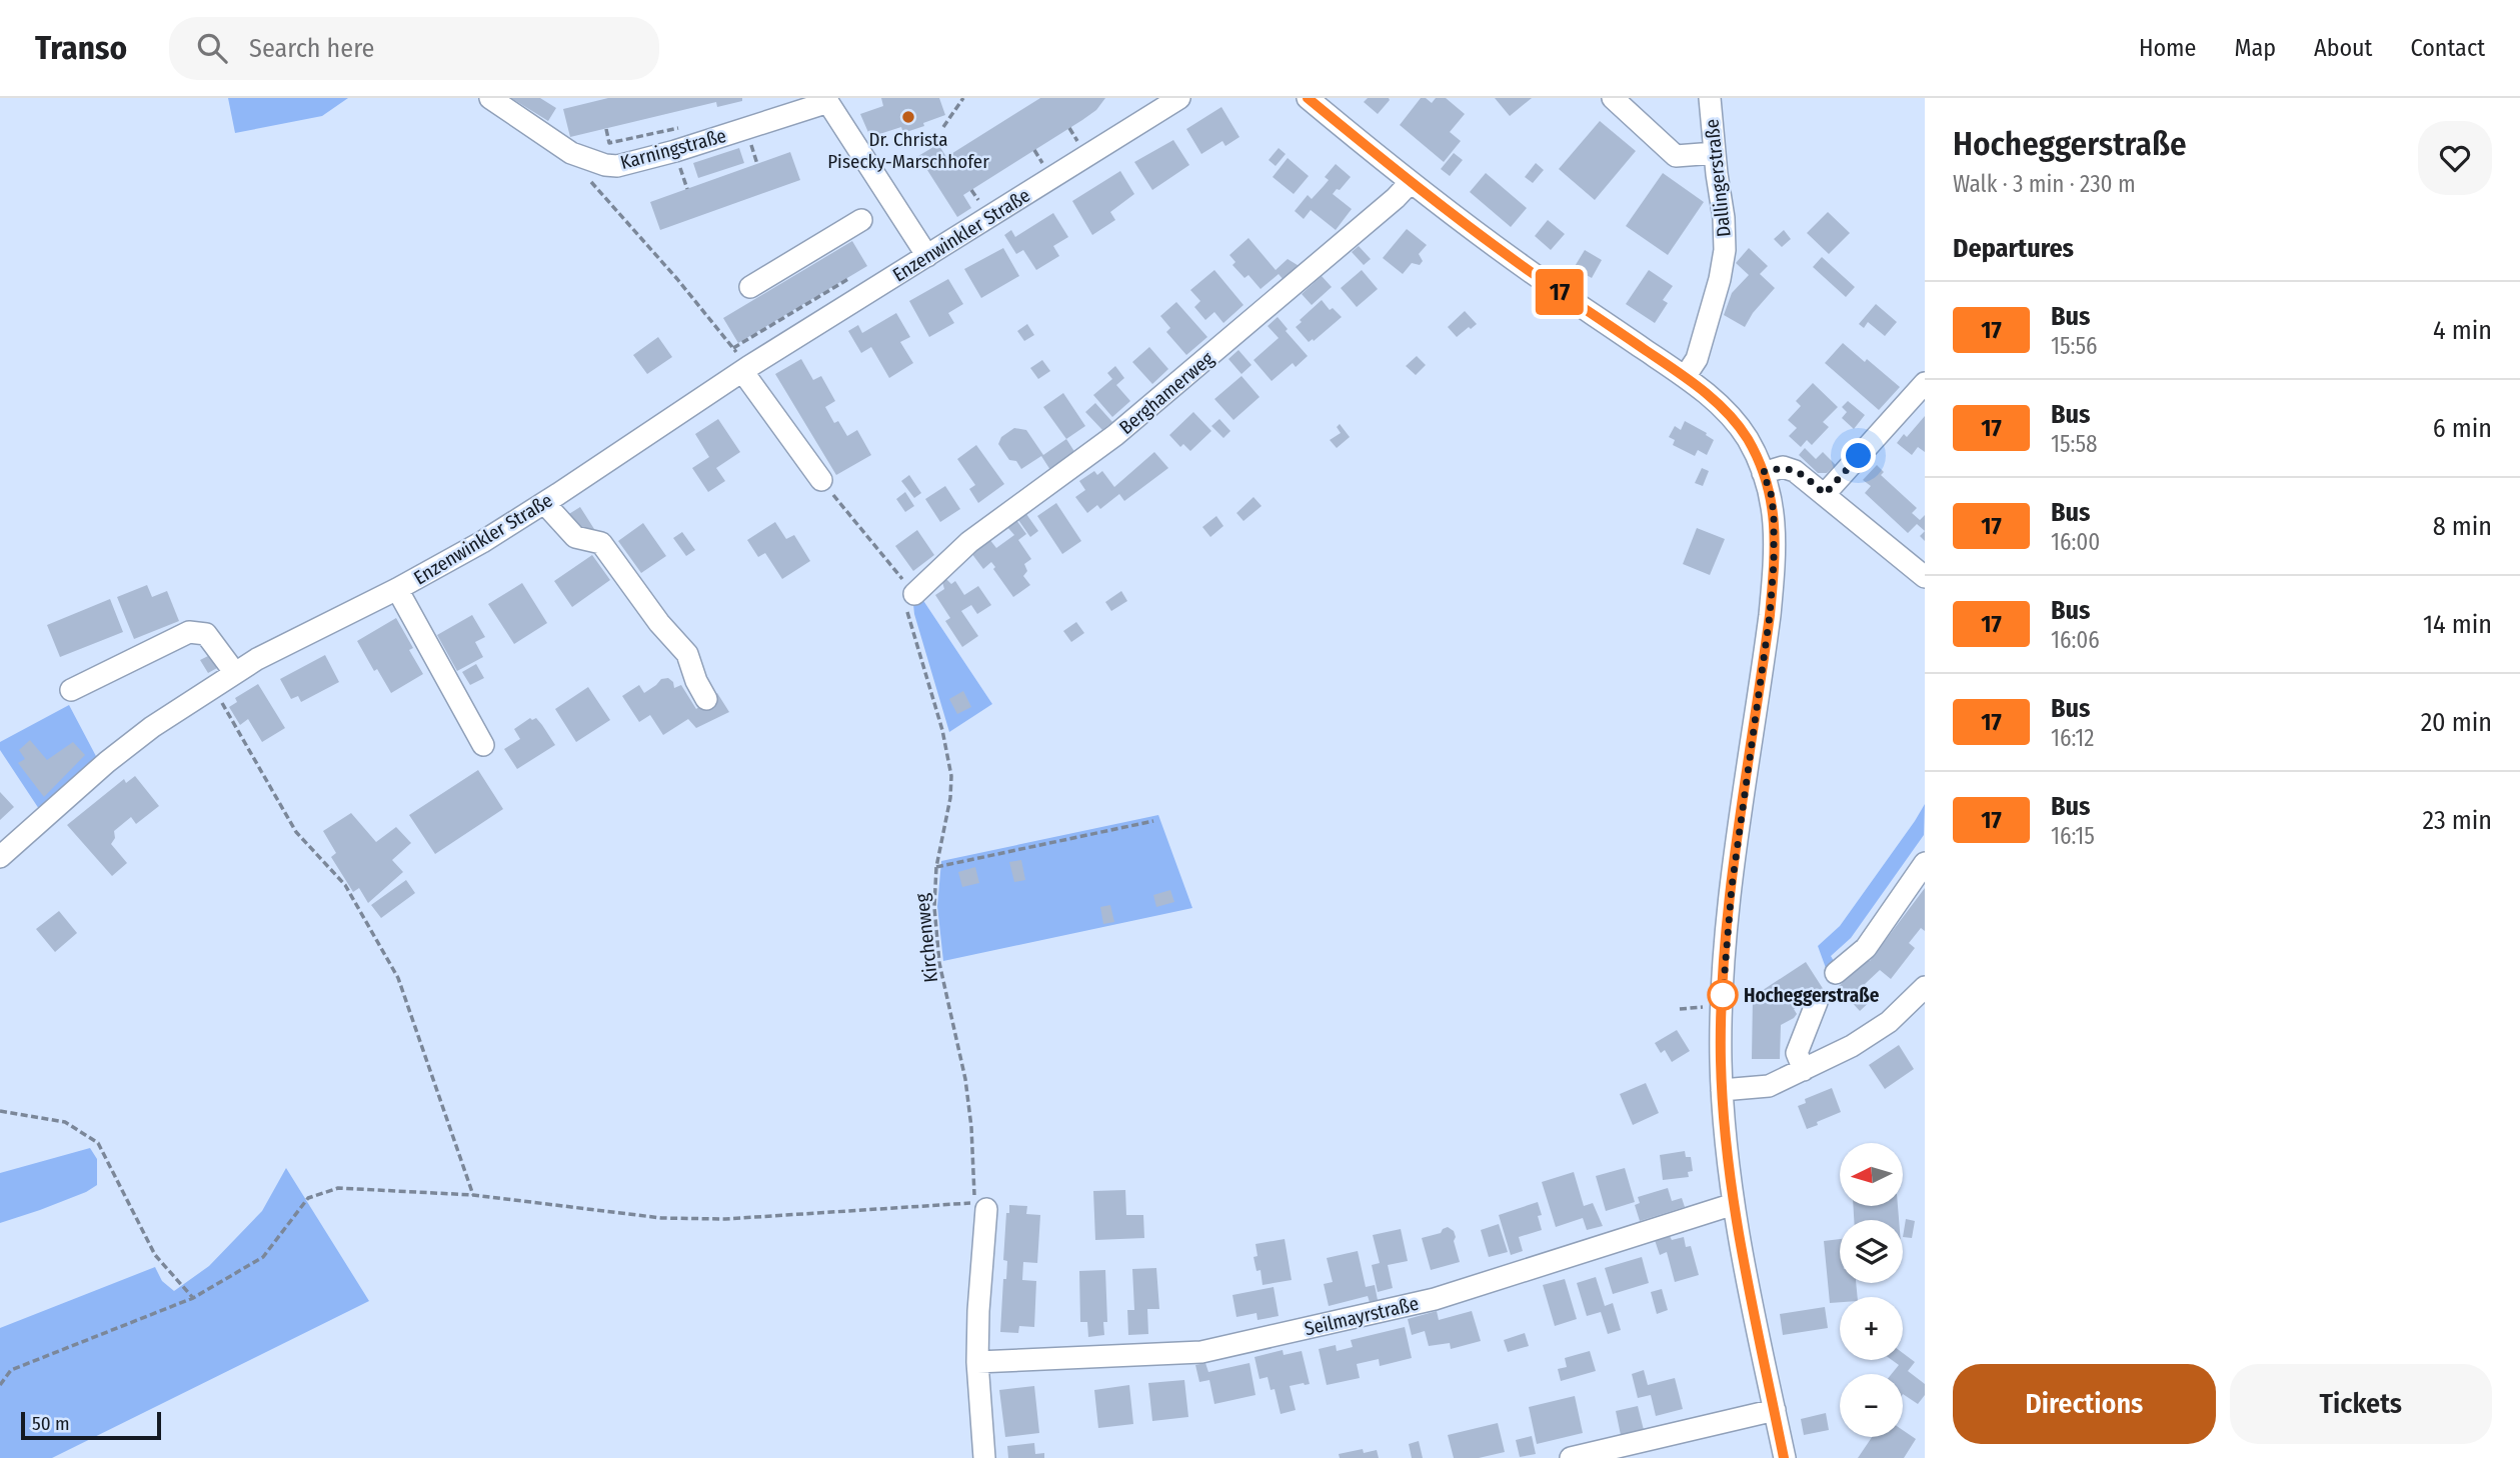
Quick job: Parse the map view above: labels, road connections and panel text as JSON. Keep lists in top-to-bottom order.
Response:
{
  "streets": {
    "street": [
      "Karningstraße",
      "Dallingerstraße",
      "Enzenwinkler Straße",
      "Berghamerweg",
      "Seilmayrstraße"
    ],
    "path": ["Kirchenweg"]
  },
  "crossings": [
    ["Karningstraße", "Enzenwinkler Straße"],
    ["Berghamerweg", "Kirchenweg"]
  ],
  "places": ["Dr. Christa Pisecky-Marschhofer", "Hocheggerstraße"],
  "lines": ["bus line 17"],
  "scale_bar": "50 m",
  "north": "left",
  "page": {
    "header": "Transo",
    "search": "Search here",
    "nav": [
      "Home",
      "Map",
      "About",
      "Contact"
    ],
    "on_map": "17",
    "heading": [
      ["Hocheggerstraße", "Walk · 3 min · 230 m"],
      "Departures"
    ],
    "list": [
      {
        "mark": "17",
        "name": "Bus",
        "note": "15:56",
        "value": "4 min"
      },
      {
        "mark": "17",
        "name": "Bus",
        "note": "15:58",
        "value": "6 min"
      },
      {
        "mark": "17",
        "name": "Bus",
        "note": "16:00",
        "value": "8 min"
      },
      {
        "mark": "17",
        "name": "Bus",
        "note": "16:06",
        "value": "14 min"
      },
      {
        "mark": "17",
        "name": "Bus",
        "note": "16:12",
        "value": "20 min"
      },
      {
        "mark": "17",
        "name": "Bus",
        "note": "16:15",
        "value": "23 min"
      }
    ],
    "map_buttons": ["+", "−"],
    "buttons": ["Directions", "Tickets"],
    "scale": "50 m"
  }
}
